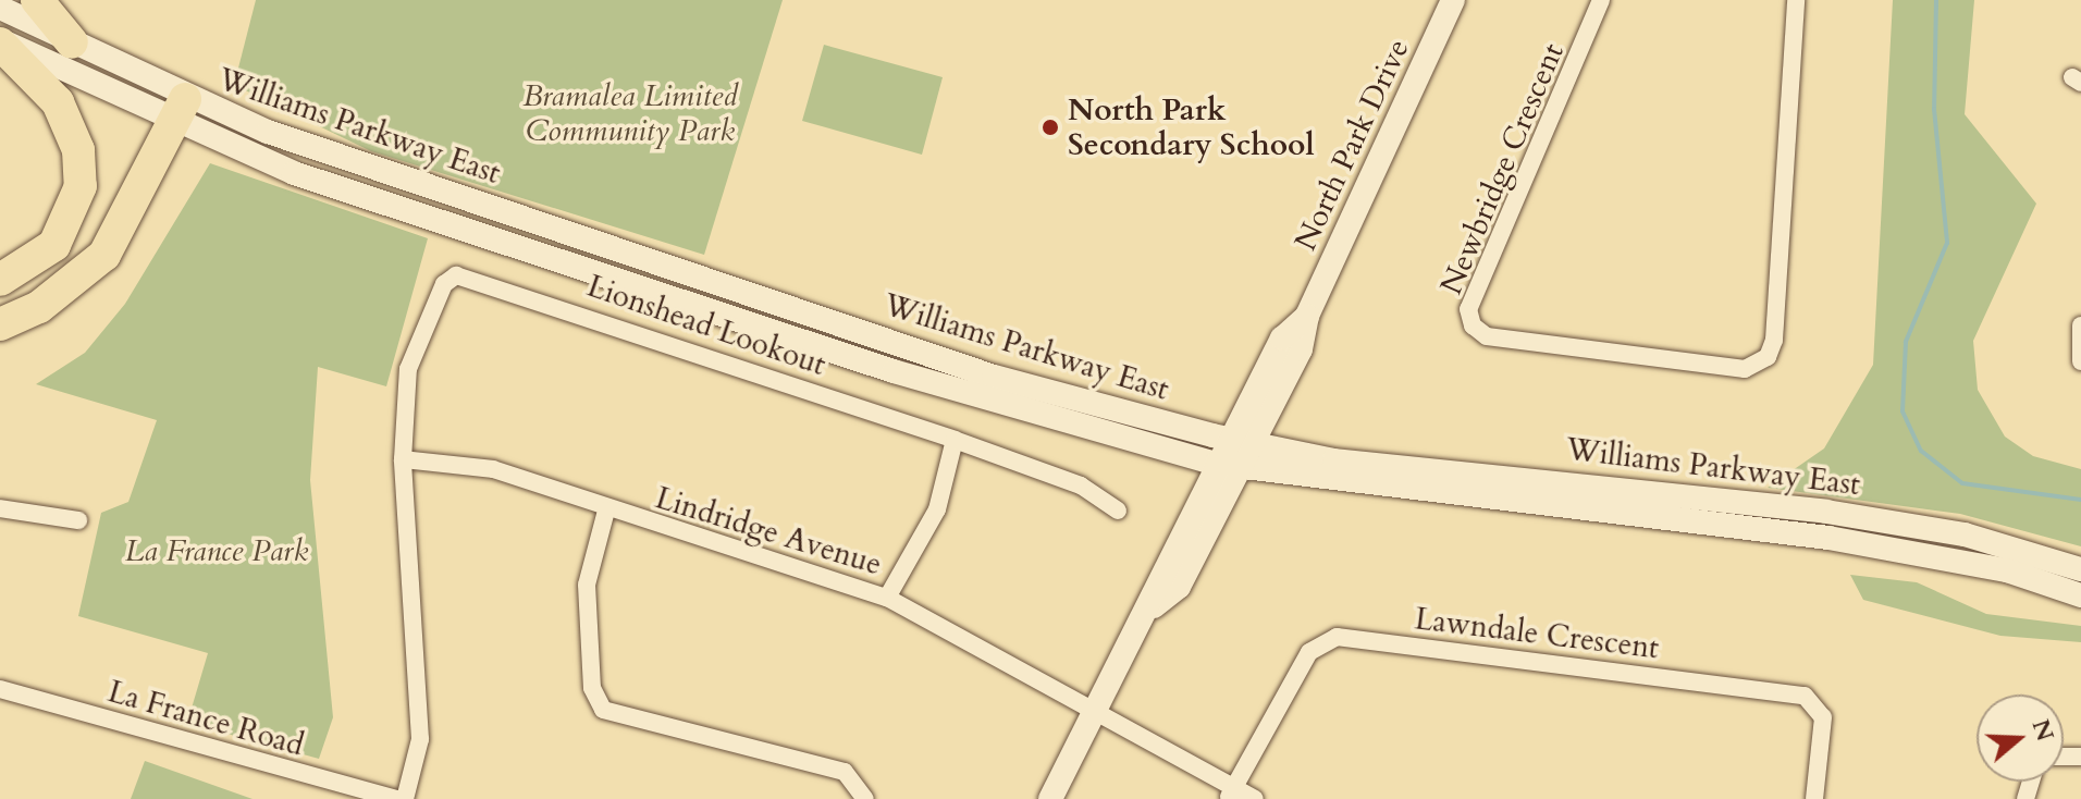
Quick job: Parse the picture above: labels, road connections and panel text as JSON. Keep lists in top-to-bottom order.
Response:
{
  "streets": {
    "main road": ["Williams Parkway East", "North Park Drive"],
    "street": [
      "Newbridge Crescent",
      "Lionshead Lookout",
      "Lindridge Avenue",
      "Lawndale Crescent",
      "La France Road"
    ]
  },
  "crossings": [
    ["Williams Parkway East", "North Park Drive"],
    ["North Park Drive", "Lindridge Avenue"],
    ["Lionshead Lookout", "Lindridge Avenue"],
    ["Lindridge Avenue", "Lawndale Crescent"]
  ],
  "parks": ["Bramalea Limited Community Park", "La France Park"],
  "places": ["North Park Secondary School"],
  "north": "right"
}
